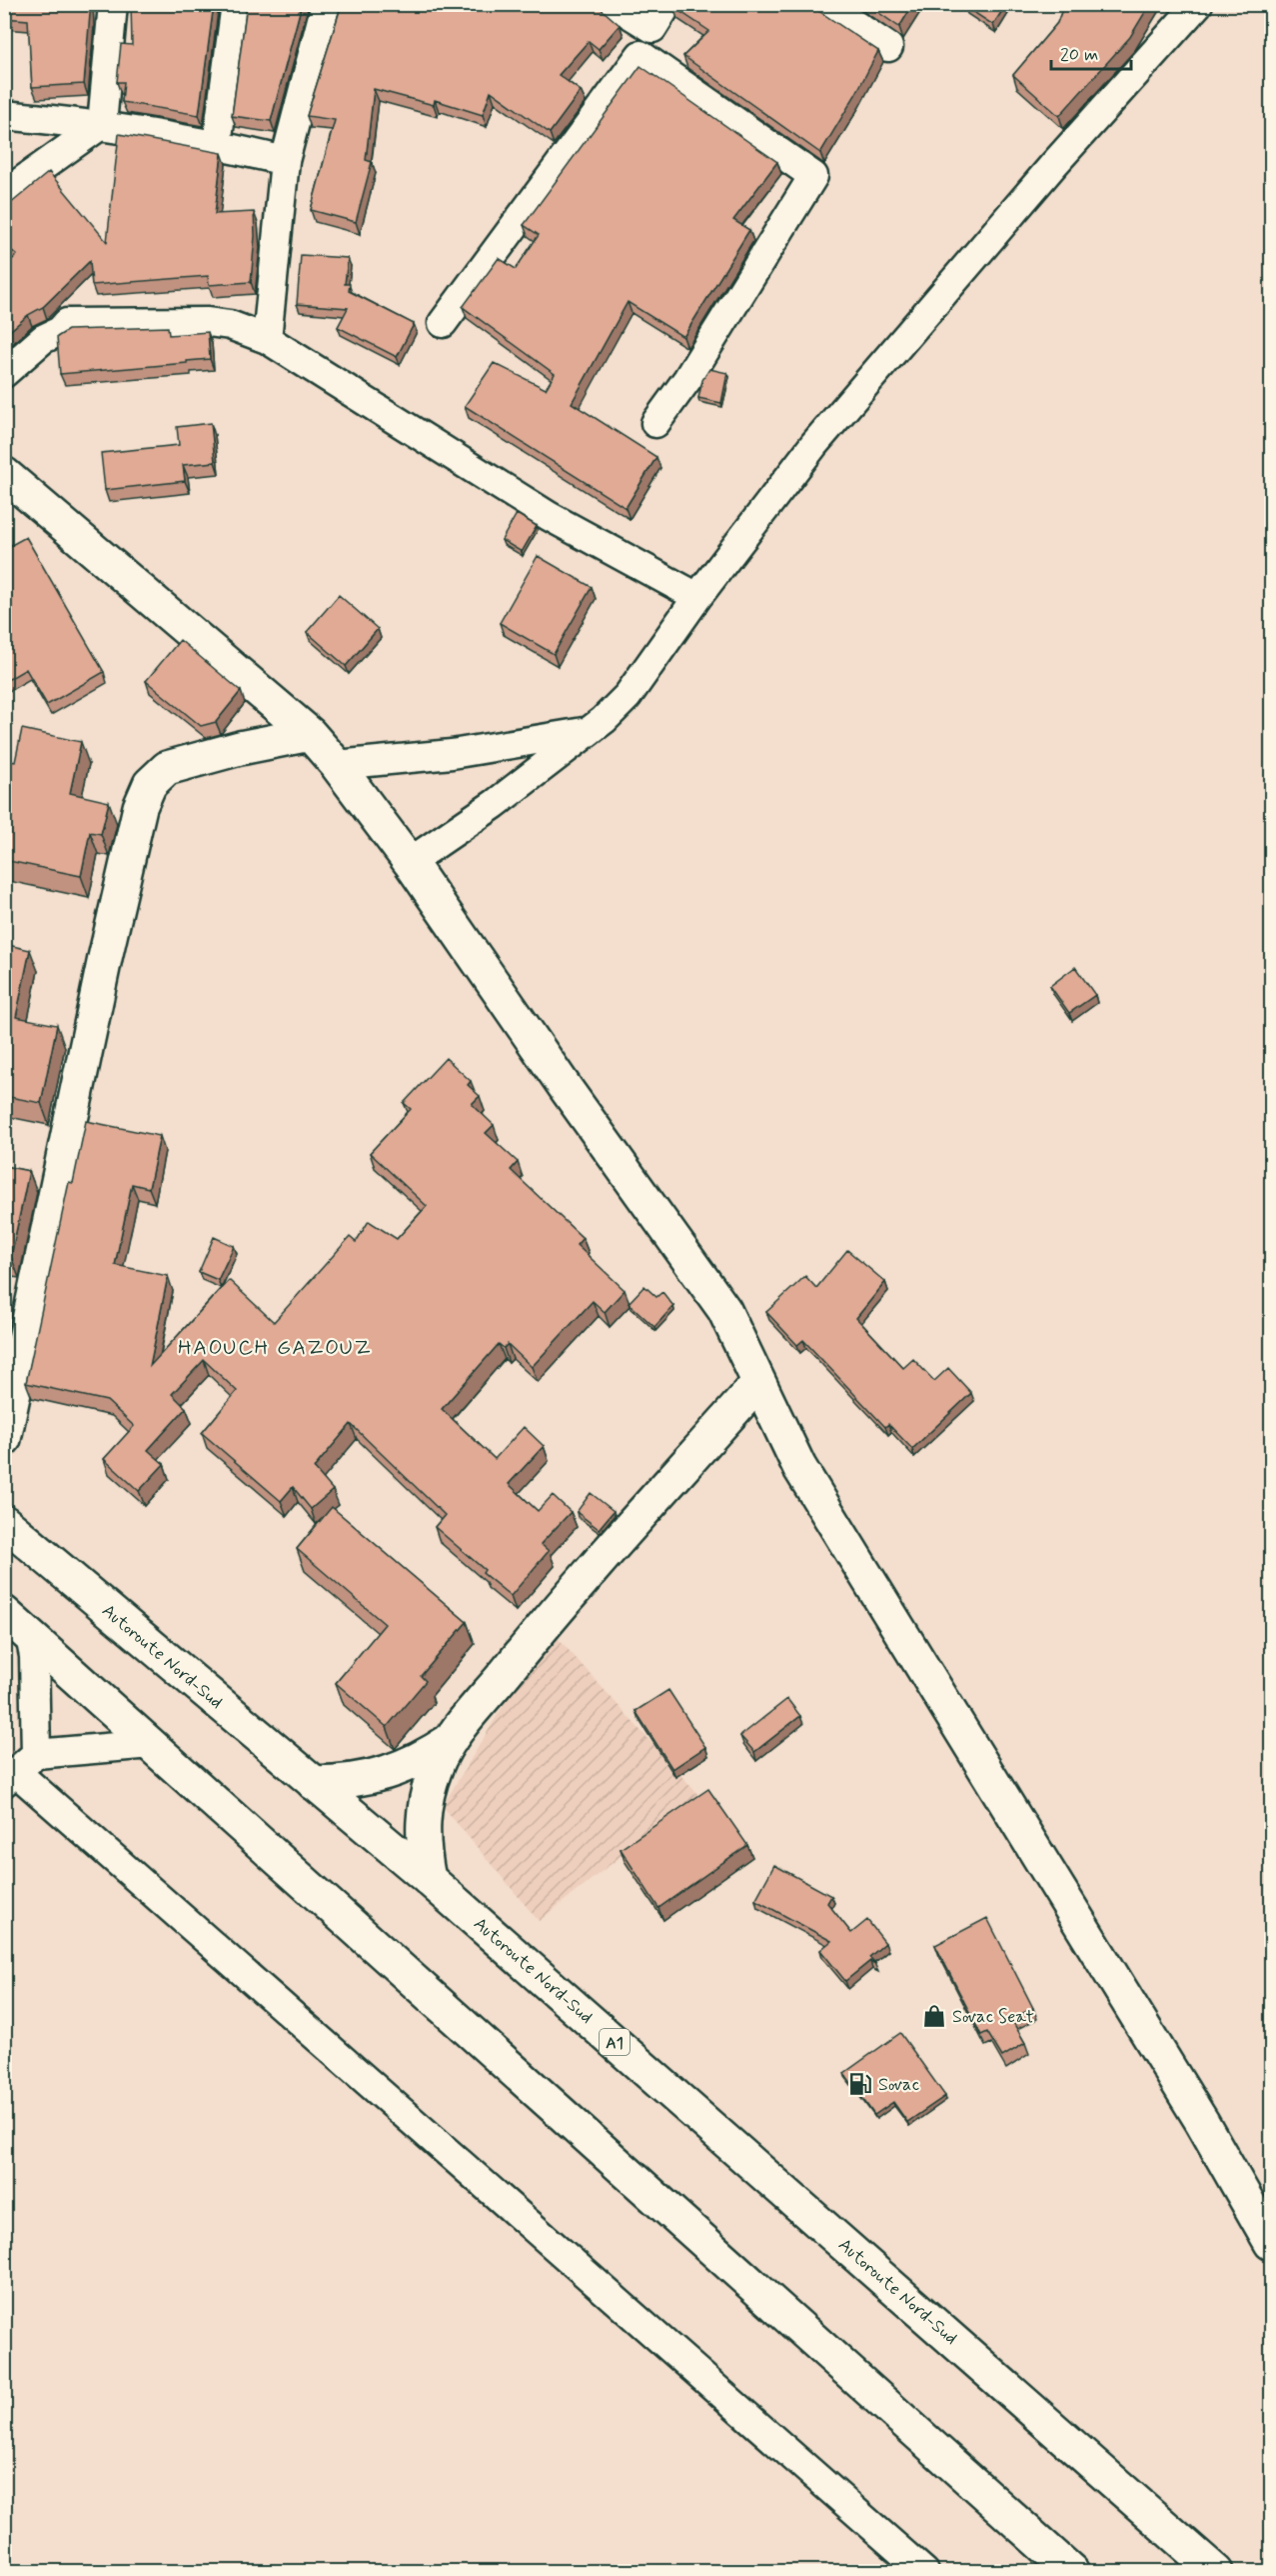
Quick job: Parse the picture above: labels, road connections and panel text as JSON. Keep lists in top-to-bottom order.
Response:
{
  "streets": {
    "main road": ["Autoroute Nord-Sud", "A1"]
  },
  "districts": ["HAOUCH GAZOUZ"],
  "places": {
    "shop": ["Sovac Seat"],
    "fuel station": ["Sovac"]
  },
  "scale_bar": "20 m"
}
